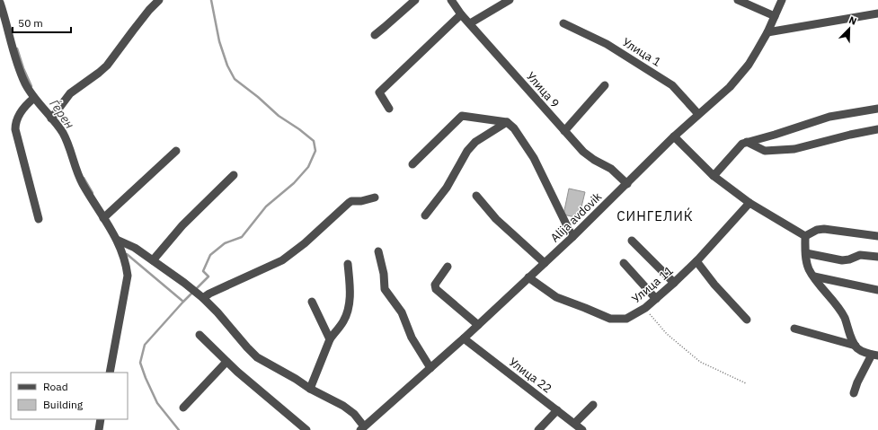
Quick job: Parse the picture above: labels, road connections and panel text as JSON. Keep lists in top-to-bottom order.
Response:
{
  "streets": {
    "street": [
      "Улица 1",
      "Улица 9",
      "Alija avdovik",
      "Улица 11",
      "Улица 22"
    ]
  },
  "crossings": [
    ["Улица 1", "Alija avdovik"],
    ["Улица 9", "Alija avdovik"],
    ["Alija avdovik", "Улица 11"],
    ["Alija avdovik", "Улица 22"]
  ],
  "districts": ["СИНГЕЛИЌ"],
  "water": ["Ѓерен"],
  "legend": ["Road", "Building"],
  "scale_bar": "50 m",
  "north": "top right"
}
